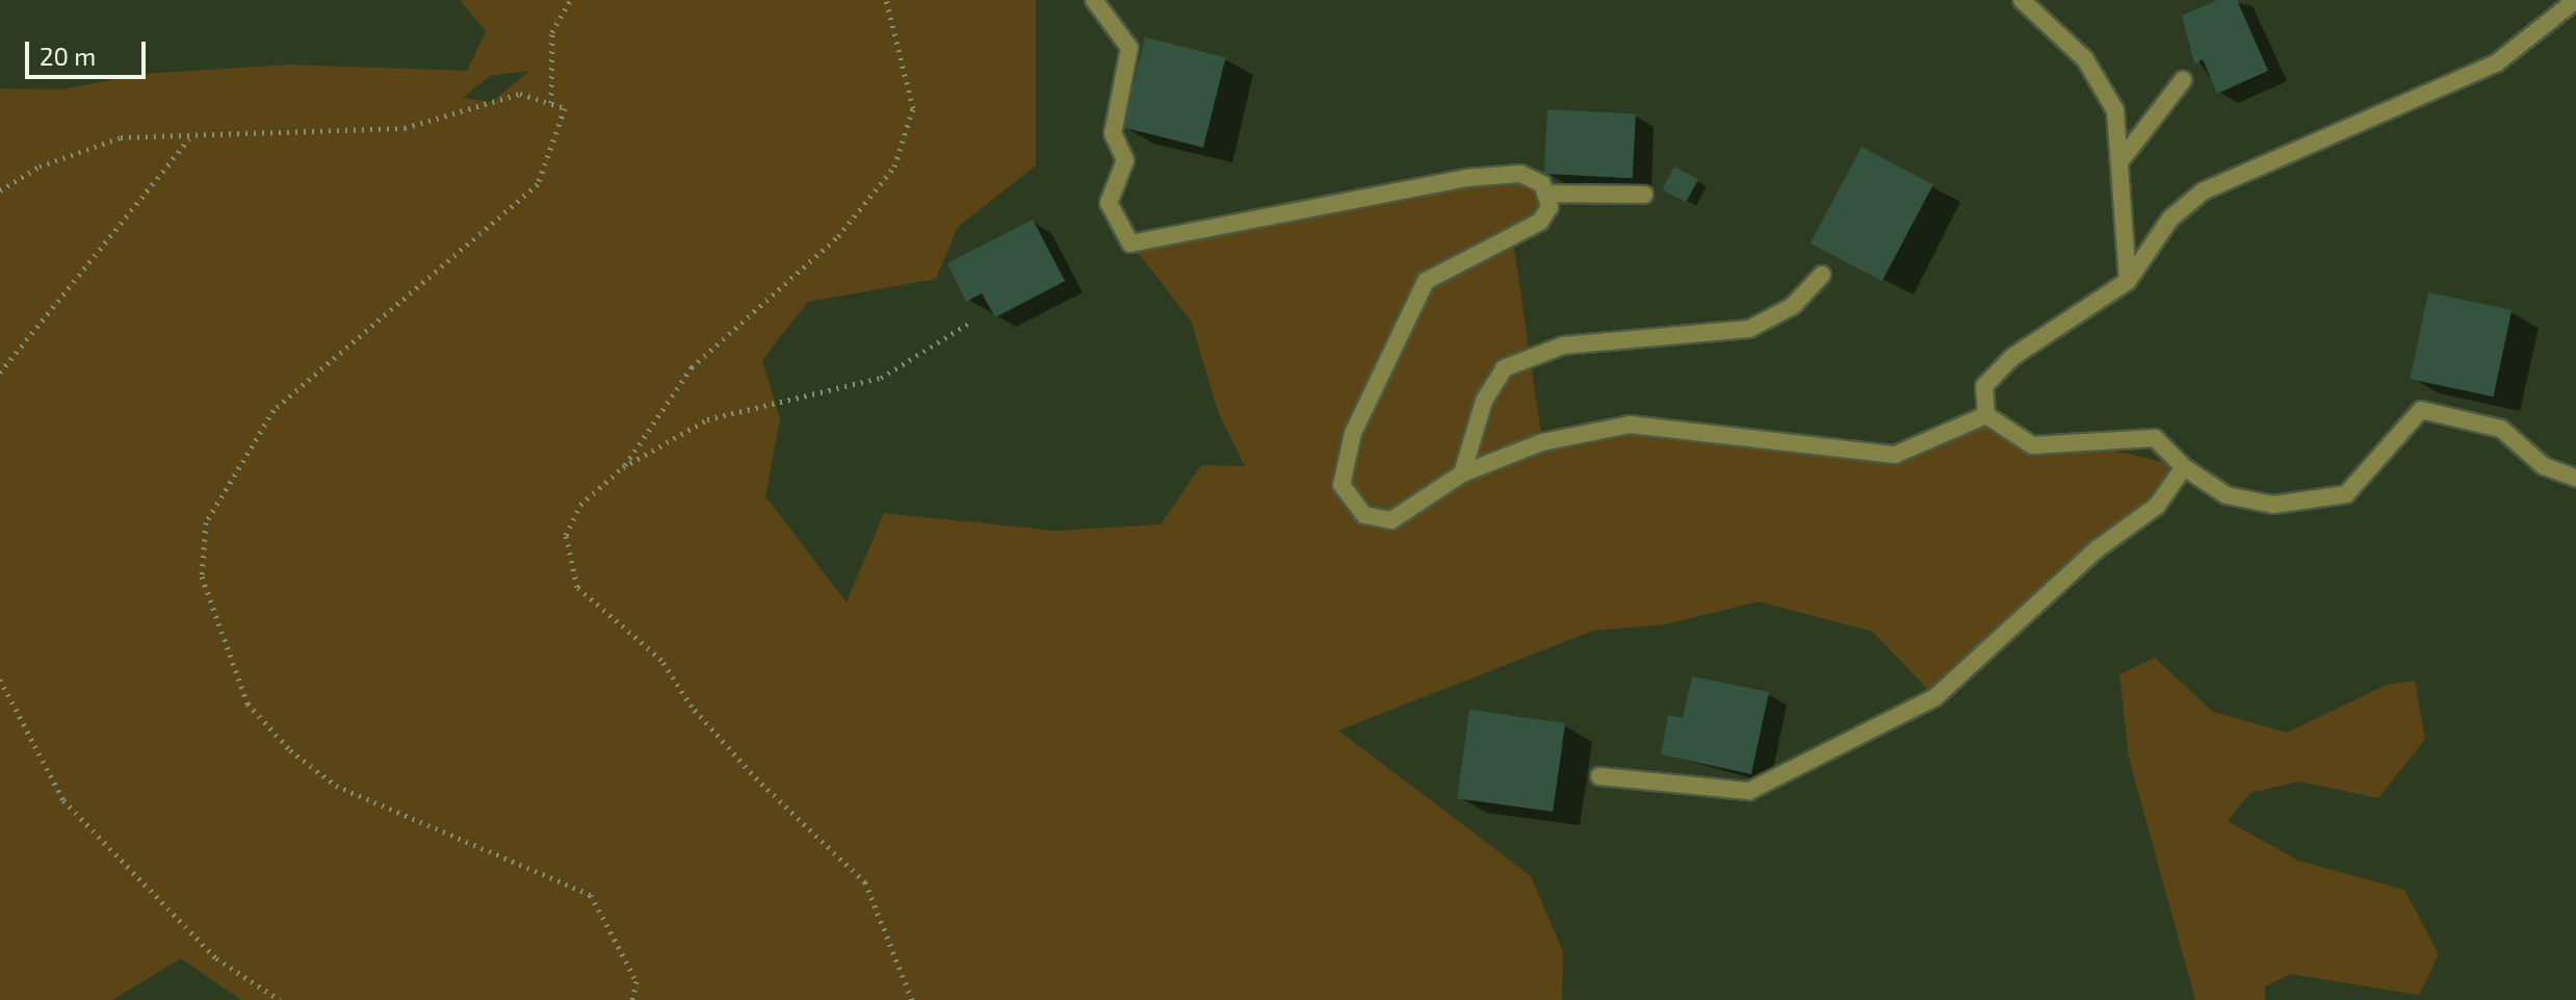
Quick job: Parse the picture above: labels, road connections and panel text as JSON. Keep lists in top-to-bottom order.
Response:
{
  "scale_bar": "20 m"
}
